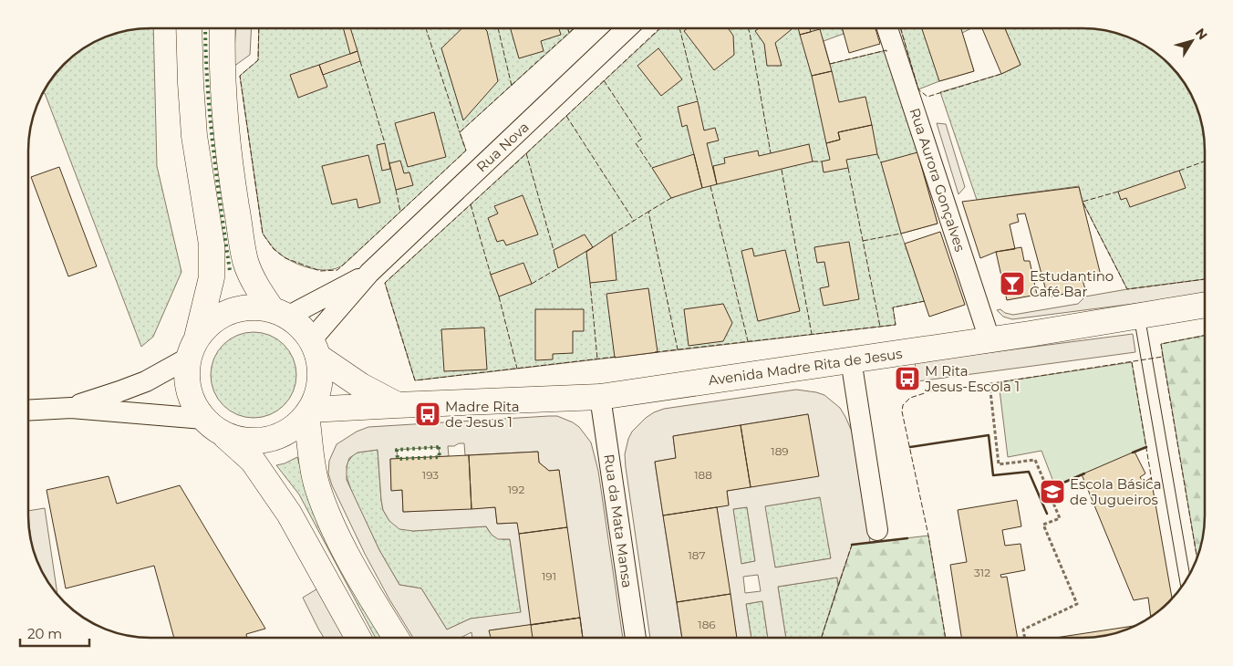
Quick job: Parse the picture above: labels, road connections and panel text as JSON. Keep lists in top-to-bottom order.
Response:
{
  "streets": {
    "main road": ["Avenida Madre Rita de Jesus"],
    "street": ["Rua Nova", "Rua Aurora Gonçalves", "Rua da Mata Mansa"]
  },
  "crossings": [
    ["Rua Aurora Gonçalves", "Avenida Madre Rita de Jesus"],
    ["Avenida Madre Rita de Jesus", "Rua da Mata Mansa"]
  ],
  "places": {
    "bar": ["Estudantino Café Bar"],
    "bus stop": ["M Rita Jesus-Escola 1", "Madre Rita de Jesus 1"],
    "school or university": ["Escola Básica de Jugueiros"]
  },
  "house_numbers": [
    "189",
    "193",
    "188",
    "192",
    "187",
    "312",
    "191",
    "186"
  ],
  "scale_bar": "20 m",
  "north": "top right"
}
